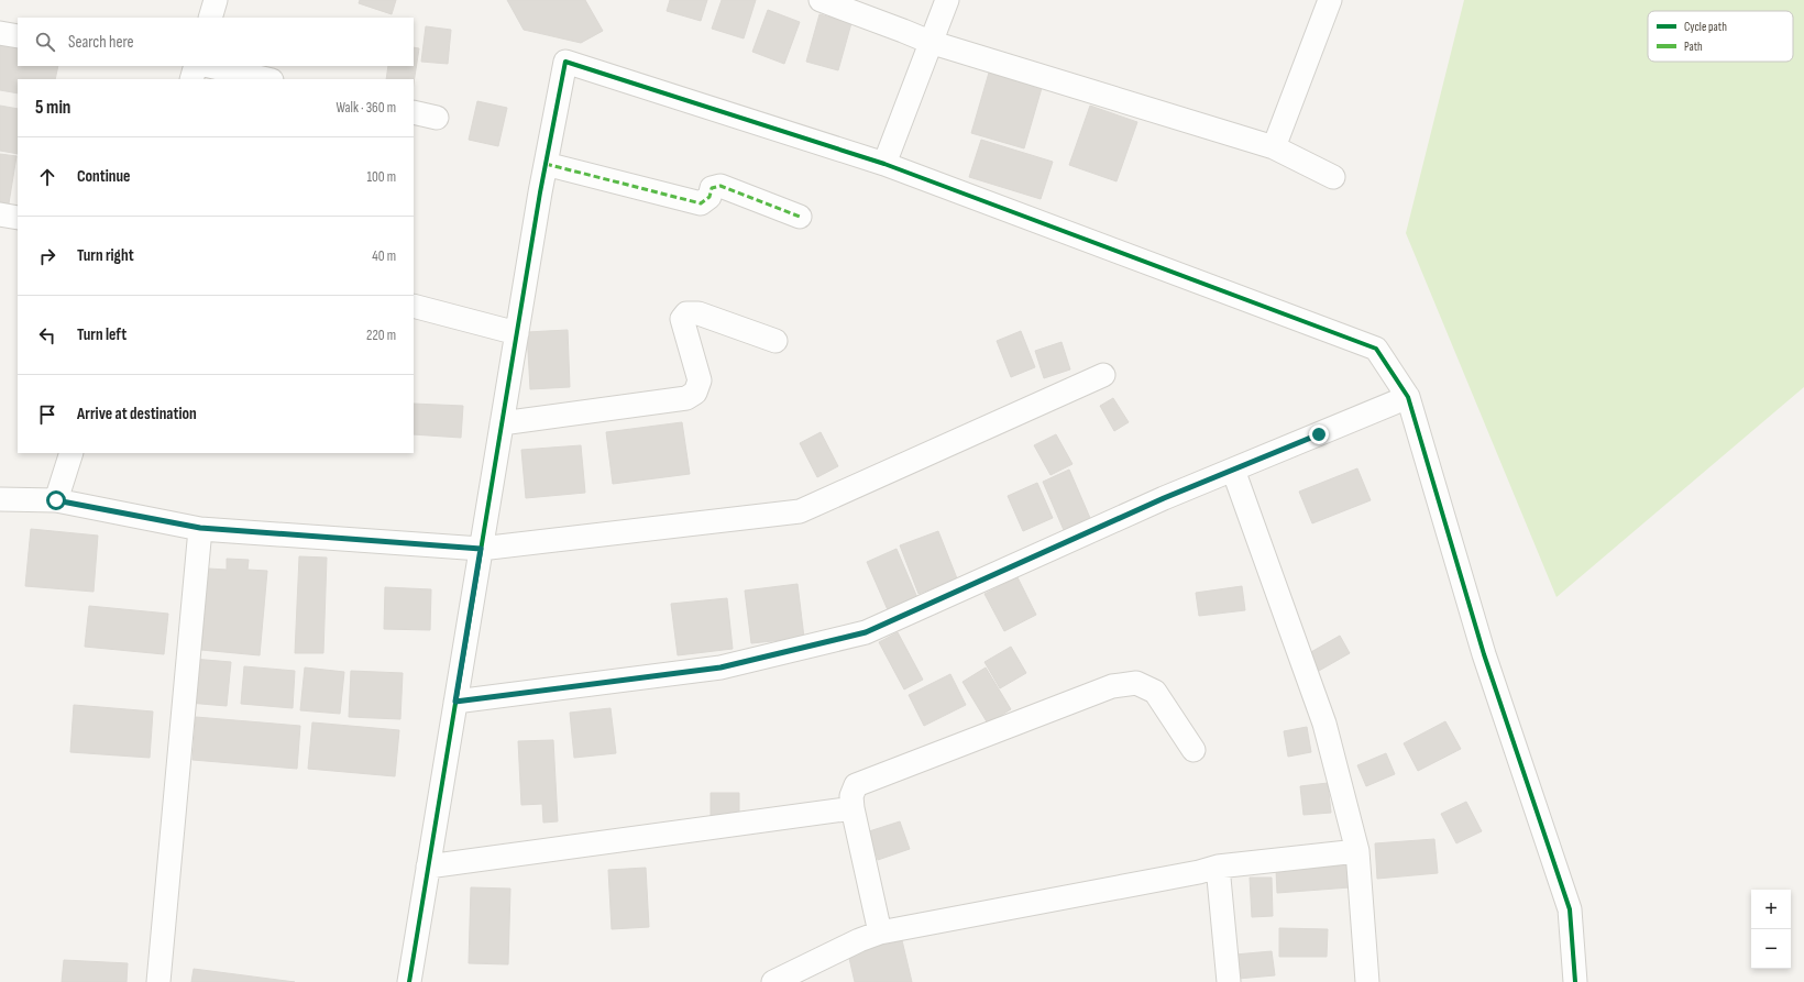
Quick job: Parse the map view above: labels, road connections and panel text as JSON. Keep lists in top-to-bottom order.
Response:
{
  "legend": ["Cycle path", "Path"],
  "page": {
    "search": "Search here",
    "heading": ["5 min", "Walk · 360 m"],
    "list": [
      ["Continue", "100 m"],
      ["Turn right", "40 m"],
      ["Turn left", "220 m"],
      "Arrive at destination"
    ],
    "map_buttons": ["+", "−"]
  }
}
